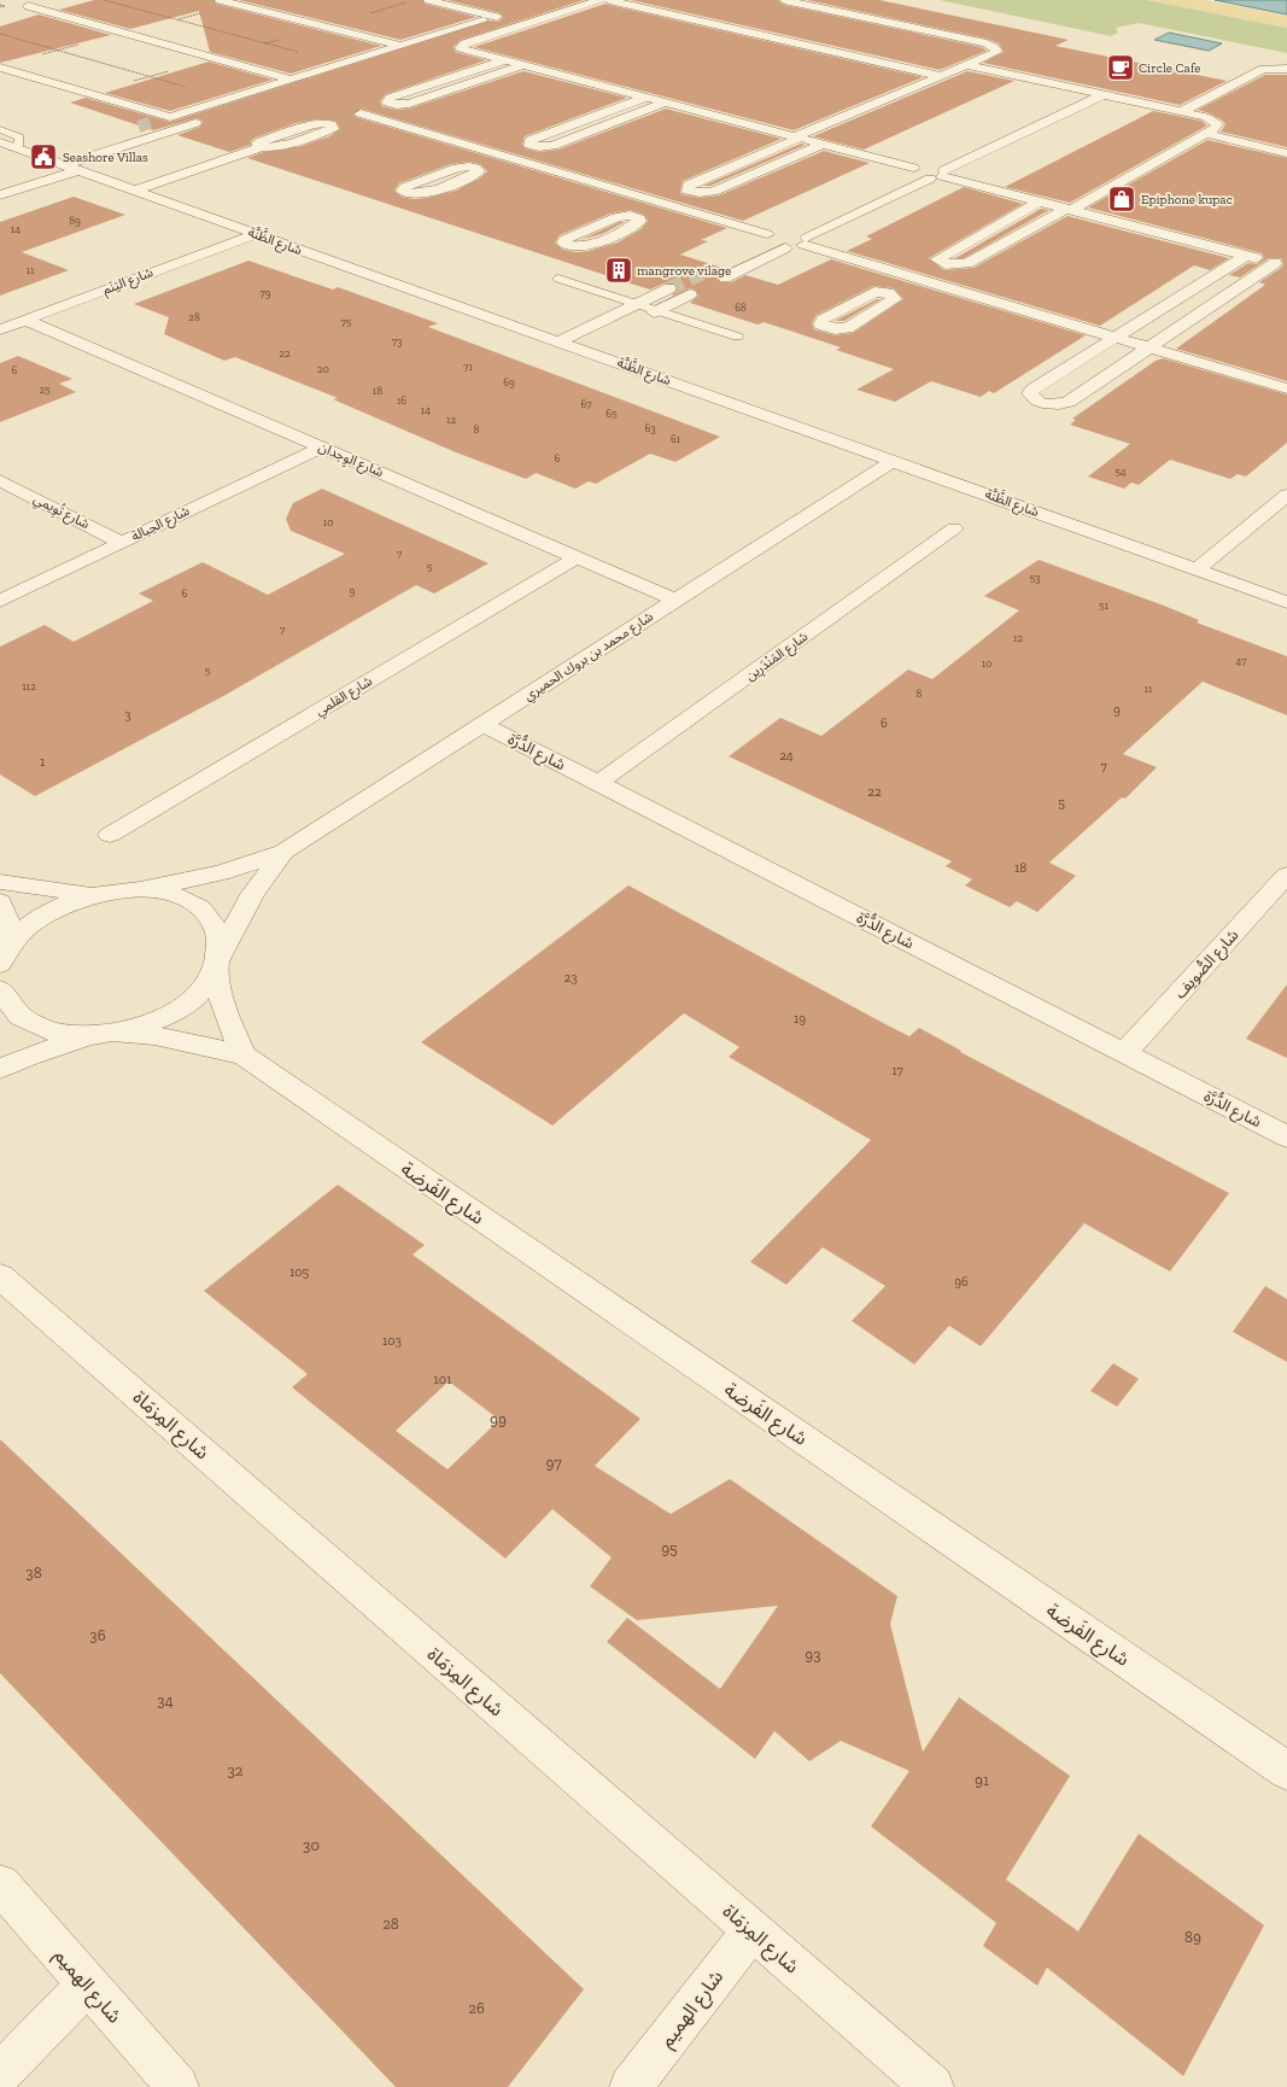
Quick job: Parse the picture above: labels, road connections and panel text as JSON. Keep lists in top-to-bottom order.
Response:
{
  "streets": {
    "street": [
      "شارع الظَّنَّة",
      "شارع اليَنَم",
      "شارع الوِجدان",
      "شارع تُوِيمي",
      "شارع الحِبالة",
      "شارع محمد بن بروك الحميري",
      "شارع المَنْدَرِين",
      "شارع القلمي",
      "شارع الدُّرَّة",
      "شارع الصُّويف",
      "شارع الفَرضة",
      "شارع المِزمَاة",
      "شارع الهميم"
    ]
  },
  "crossings": [
    ["شارع الظَّنَّة", "شارع اليَنَم"],
    ["شارع الظَّنَّة", "شارع محمد بن بروك الحميري"],
    ["شارع اليَنَم", "شارع الوِجدان"],
    ["شارع الوِجدان", "شارع الحِبالة"],
    ["شارع الوِجدان", "شارع محمد بن بروك الحميري"],
    ["شارع الوِجدان", "شارع القلمي"],
    ["شارع تُوِيمي", "شارع الحِبالة"],
    ["شارع محمد بن بروك الحميري", "شارع الدُّرَّة"],
    ["شارع محمد بن بروك الحميري", "شارع الفَرضة"],
    ["شارع المَنْدَرِين", "شارع الدُّرَّة"],
    ["شارع الدُّرَّة", "شارع الصُّويف"],
    ["شارع المِزمَاة", "شارع الهميم"]
  ],
  "places": {
    "cafe": ["Circle Cafe"],
    "public building": ["Seashore Villas"],
    "shop": ["Epiphone kupac"],
    "building": ["mangrove vilage"]
  },
  "house_numbers": [
    "89",
    "14",
    "11",
    "79",
    "68",
    "28",
    "75",
    "73",
    "22",
    "71",
    "20",
    "6",
    "69",
    "25",
    "18",
    "16",
    "67",
    "14",
    "65",
    "12",
    "63",
    "8",
    "61",
    "6",
    "54",
    "10",
    "7",
    "5",
    "53",
    "9",
    "6",
    "51",
    "7",
    "12",
    "47",
    "10",
    "5",
    "112",
    "11",
    "8",
    "9",
    "3",
    "6",
    "24",
    "1",
    "7",
    "22",
    "5",
    "18",
    "23",
    "19",
    "17",
    "105",
    "96",
    "103",
    "101",
    "99",
    "97",
    "95",
    "38",
    "36",
    "93",
    "34",
    "32",
    "91",
    "30",
    "28",
    "89",
    "26"
  ]
}
